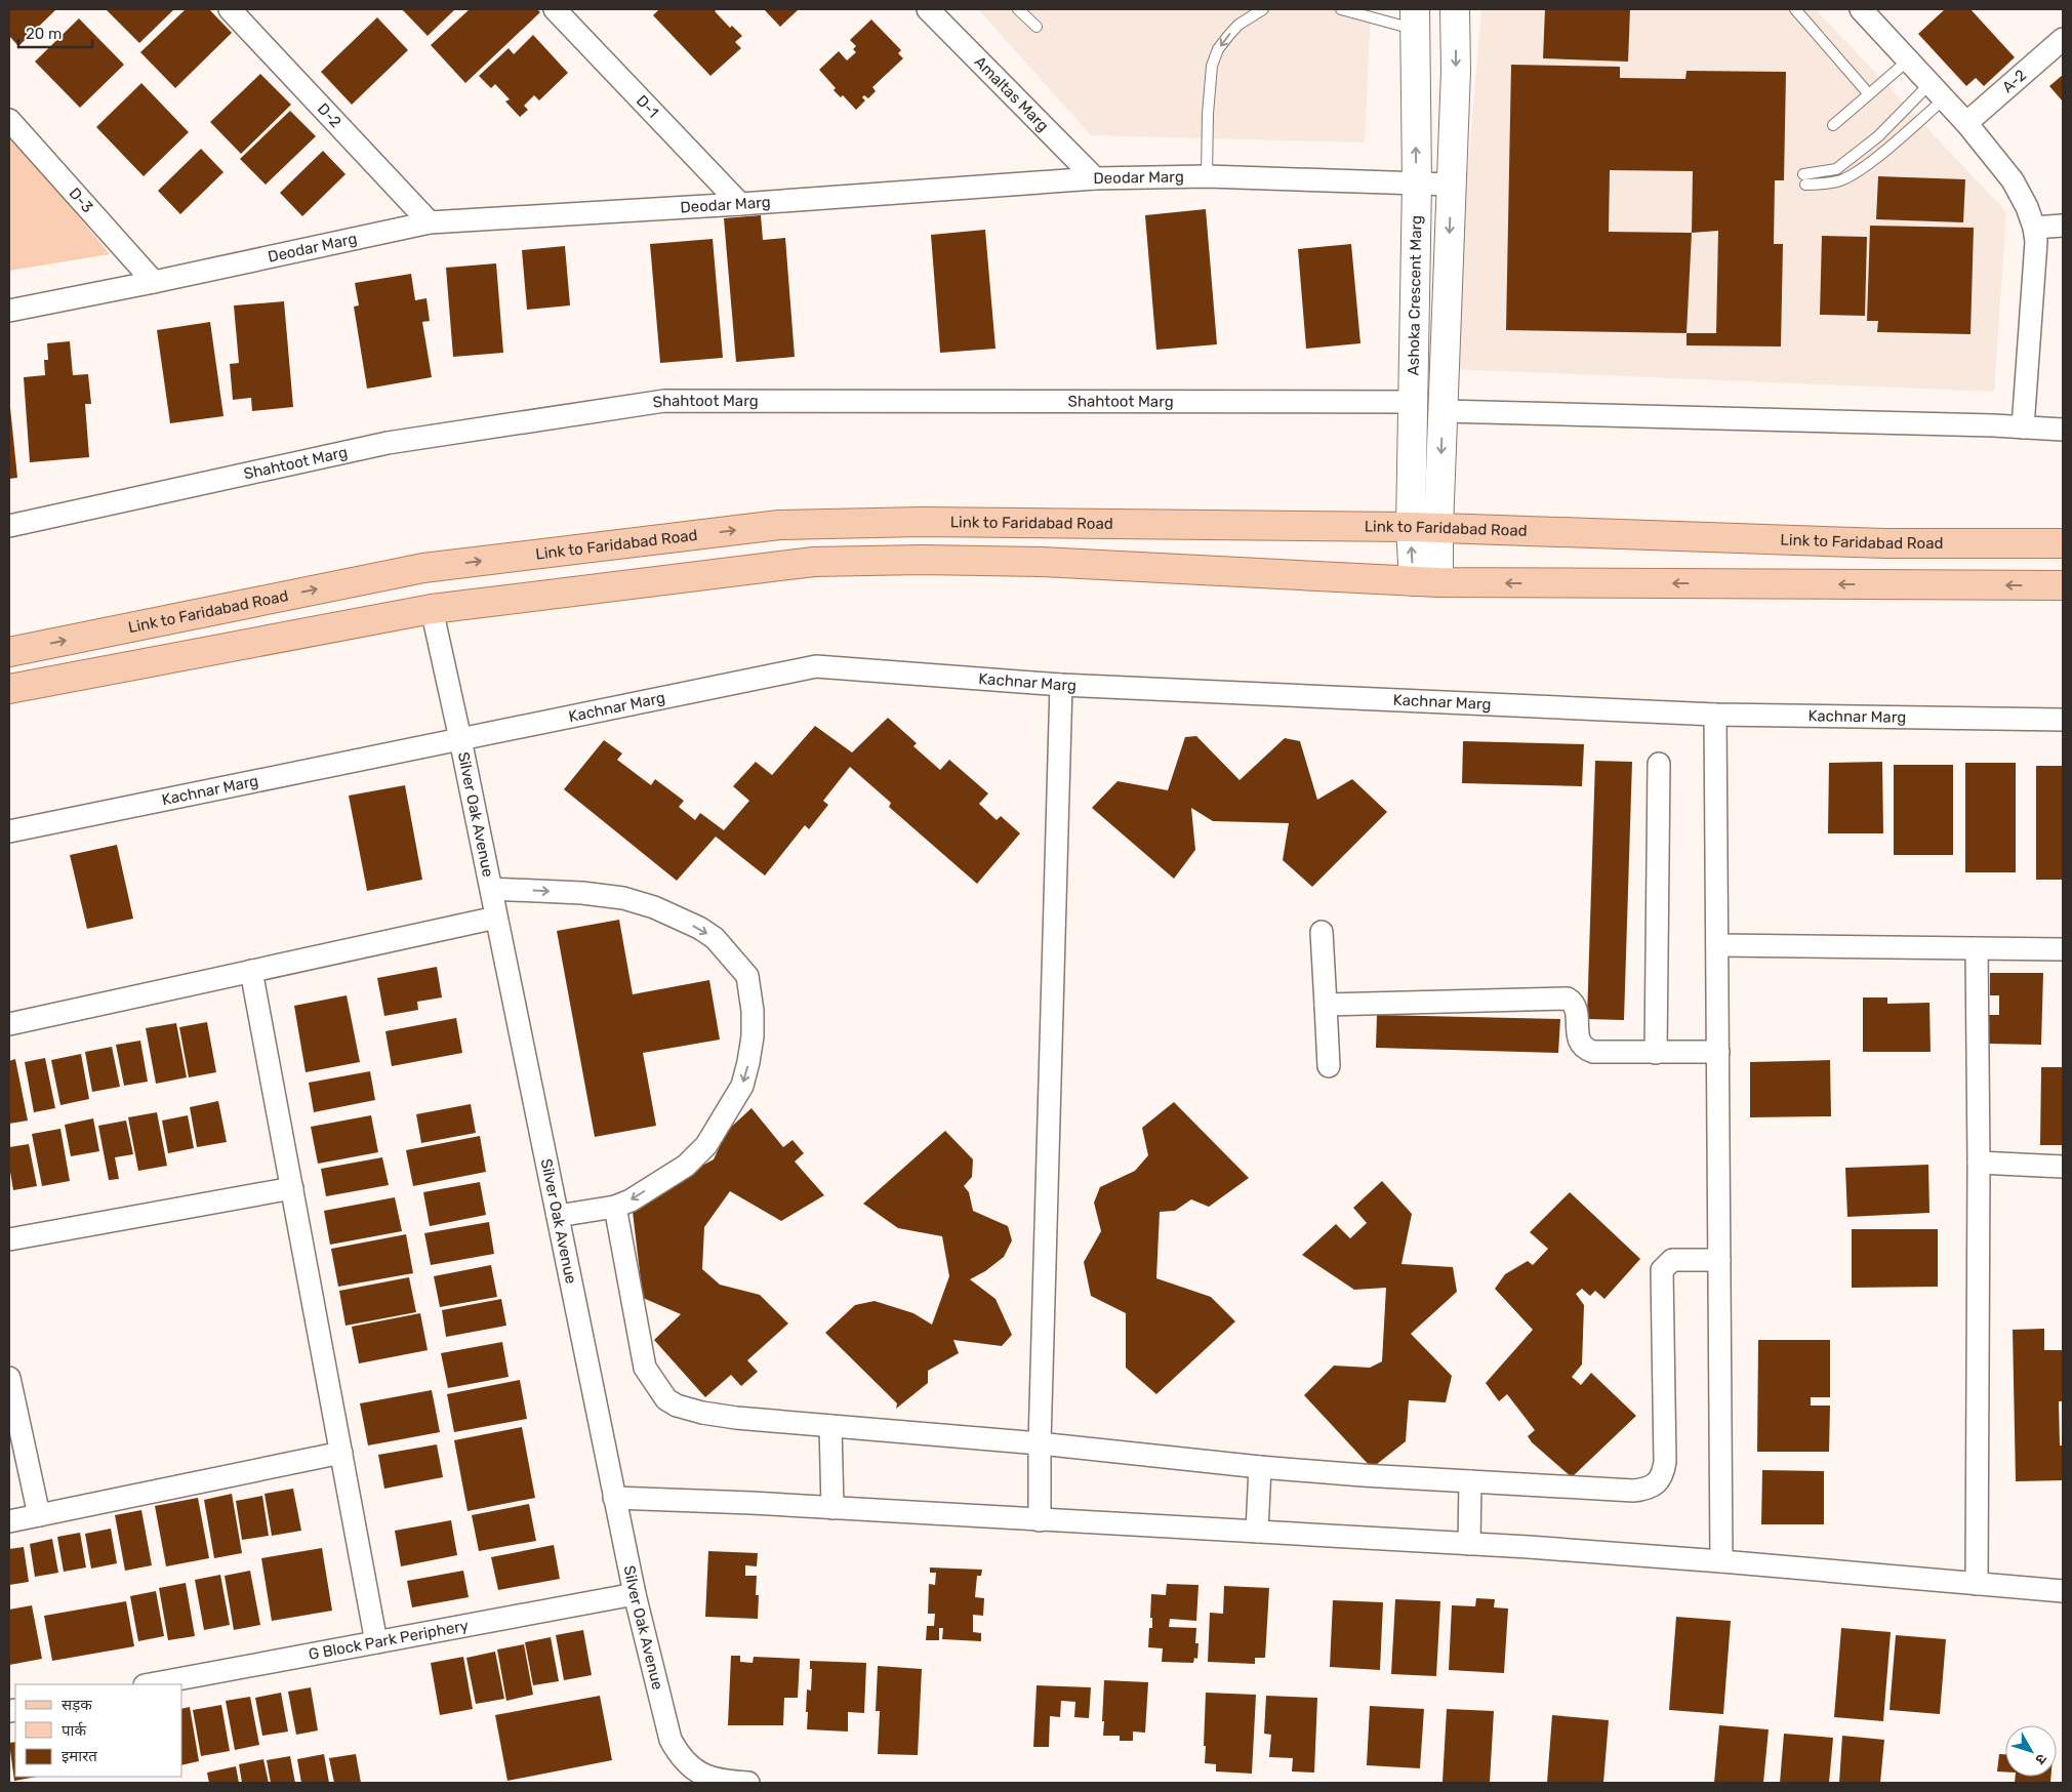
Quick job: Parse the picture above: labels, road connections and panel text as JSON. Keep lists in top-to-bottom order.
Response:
{
  "streets": {
    "main road": ["Link to Faridabad Road"],
    "street": [
      "A-2",
      "Amaltas Marg",
      "D-1",
      "D-2",
      "Deodar Marg",
      "D-3",
      "Ashoka Crescent Marg",
      "Shahtoot Marg",
      "Kachnar Marg",
      "Silver Oak Avenue",
      "G Block Park Periphery"
    ]
  },
  "crossings": [
    ["Amaltas Marg", "Deodar Marg"],
    ["D-1", "Deodar Marg"],
    ["D-2", "Deodar Marg"],
    ["Deodar Marg", "D-3"],
    ["Deodar Marg", "Ashoka Crescent Marg"],
    ["Ashoka Crescent Marg", "Shahtoot Marg"],
    ["Ashoka Crescent Marg", "Link to Faridabad Road"],
    ["Kachnar Marg", "Silver Oak Avenue"],
    ["Silver Oak Avenue", "G Block Park Periphery"]
  ],
  "legend": ["सड़क", "पार्क", "इमारत"],
  "scale_bar": "20 m",
  "north": "bottom right"
}
